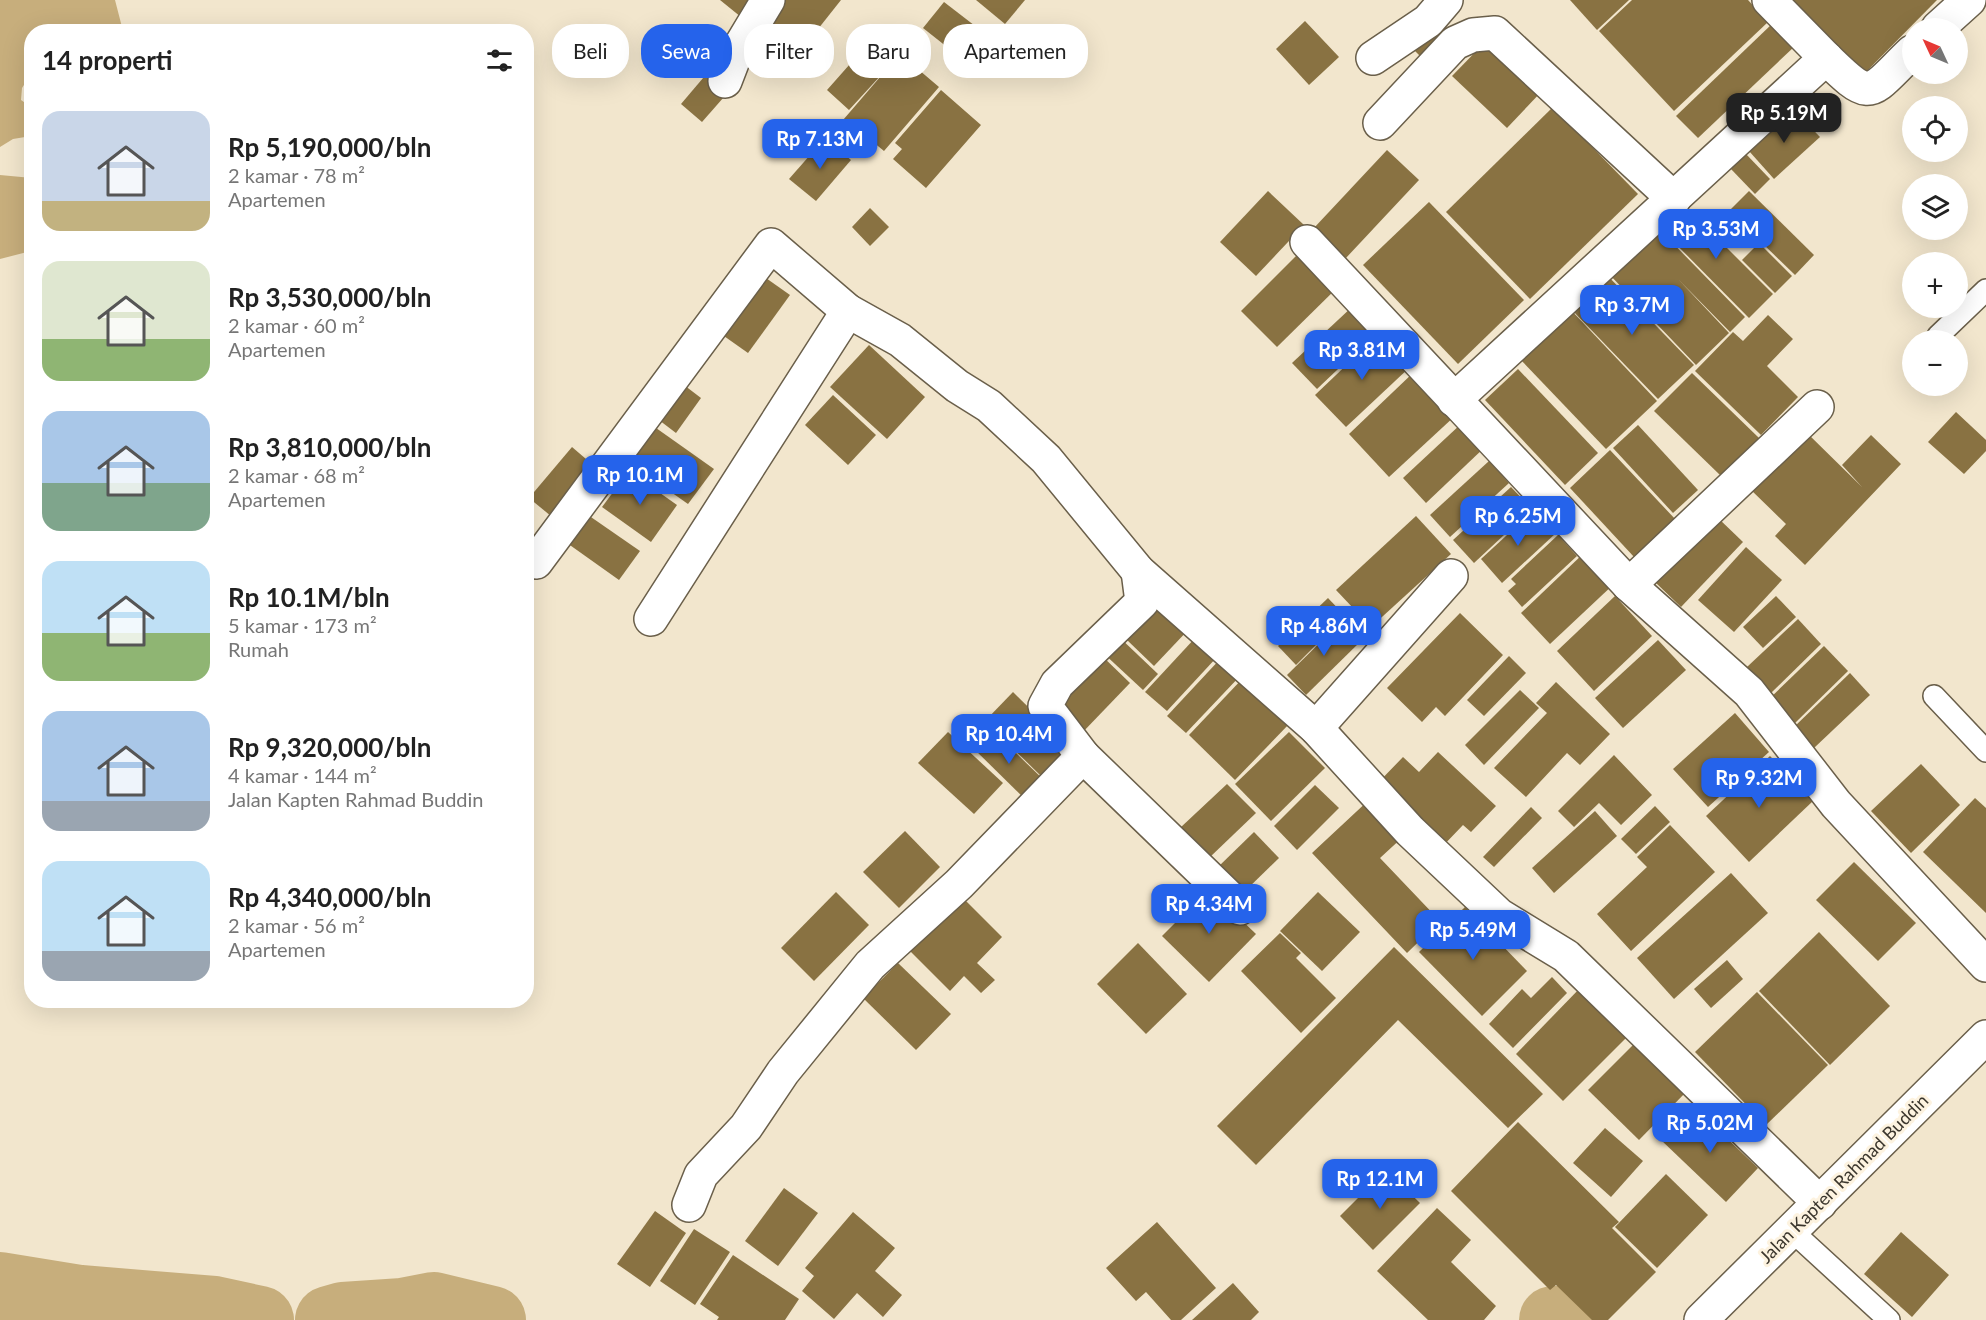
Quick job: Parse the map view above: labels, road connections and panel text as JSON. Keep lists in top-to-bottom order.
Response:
{
  "streets": {
    "street": ["Jalan Kapten Rahmad Buddin"]
  },
  "north": "top left",
  "page": {
    "map_buttons": ["+", "−"],
    "chip": [
      "Beli",
      "Sewa",
      "Filter",
      "Baru",
      "Apartemen"
    ],
    "heading": "14 properti",
    "price": [
      "Rp 5.19M",
      "Rp 7.13M",
      "Rp 3.53M",
      "Rp 3.7M",
      "Rp 3.81M",
      "Rp 10.1M",
      "Rp 6.25M",
      "Rp 4.86M",
      "Rp 10.4M",
      "Rp 9.32M",
      "Rp 4.34M",
      "Rp 5.49M",
      "Rp 5.02M",
      "Rp 12.1M"
    ],
    "list": [
      {
        "name": "Rp 5,190,000/bln",
        "note": "2 kamar · 78 m² · Apartemen"
      },
      {
        "name": "Rp 3,530,000/bln",
        "note": "2 kamar · 60 m² · Apartemen"
      },
      {
        "name": "Rp 3,810,000/bln",
        "note": "2 kamar · 68 m² · Apartemen"
      },
      {
        "name": "Rp 10.1M/bln",
        "note": "5 kamar · 173 m² · Rumah"
      },
      {
        "name": "Rp 9,320,000/bln",
        "note": "4 kamar · 144 m² · Jalan Kapten Rahmad Buddin"
      },
      {
        "name": "Rp 4,340,000/bln",
        "note": "2 kamar · 56 m² · Apartemen"
      }
    ]
  }
}
